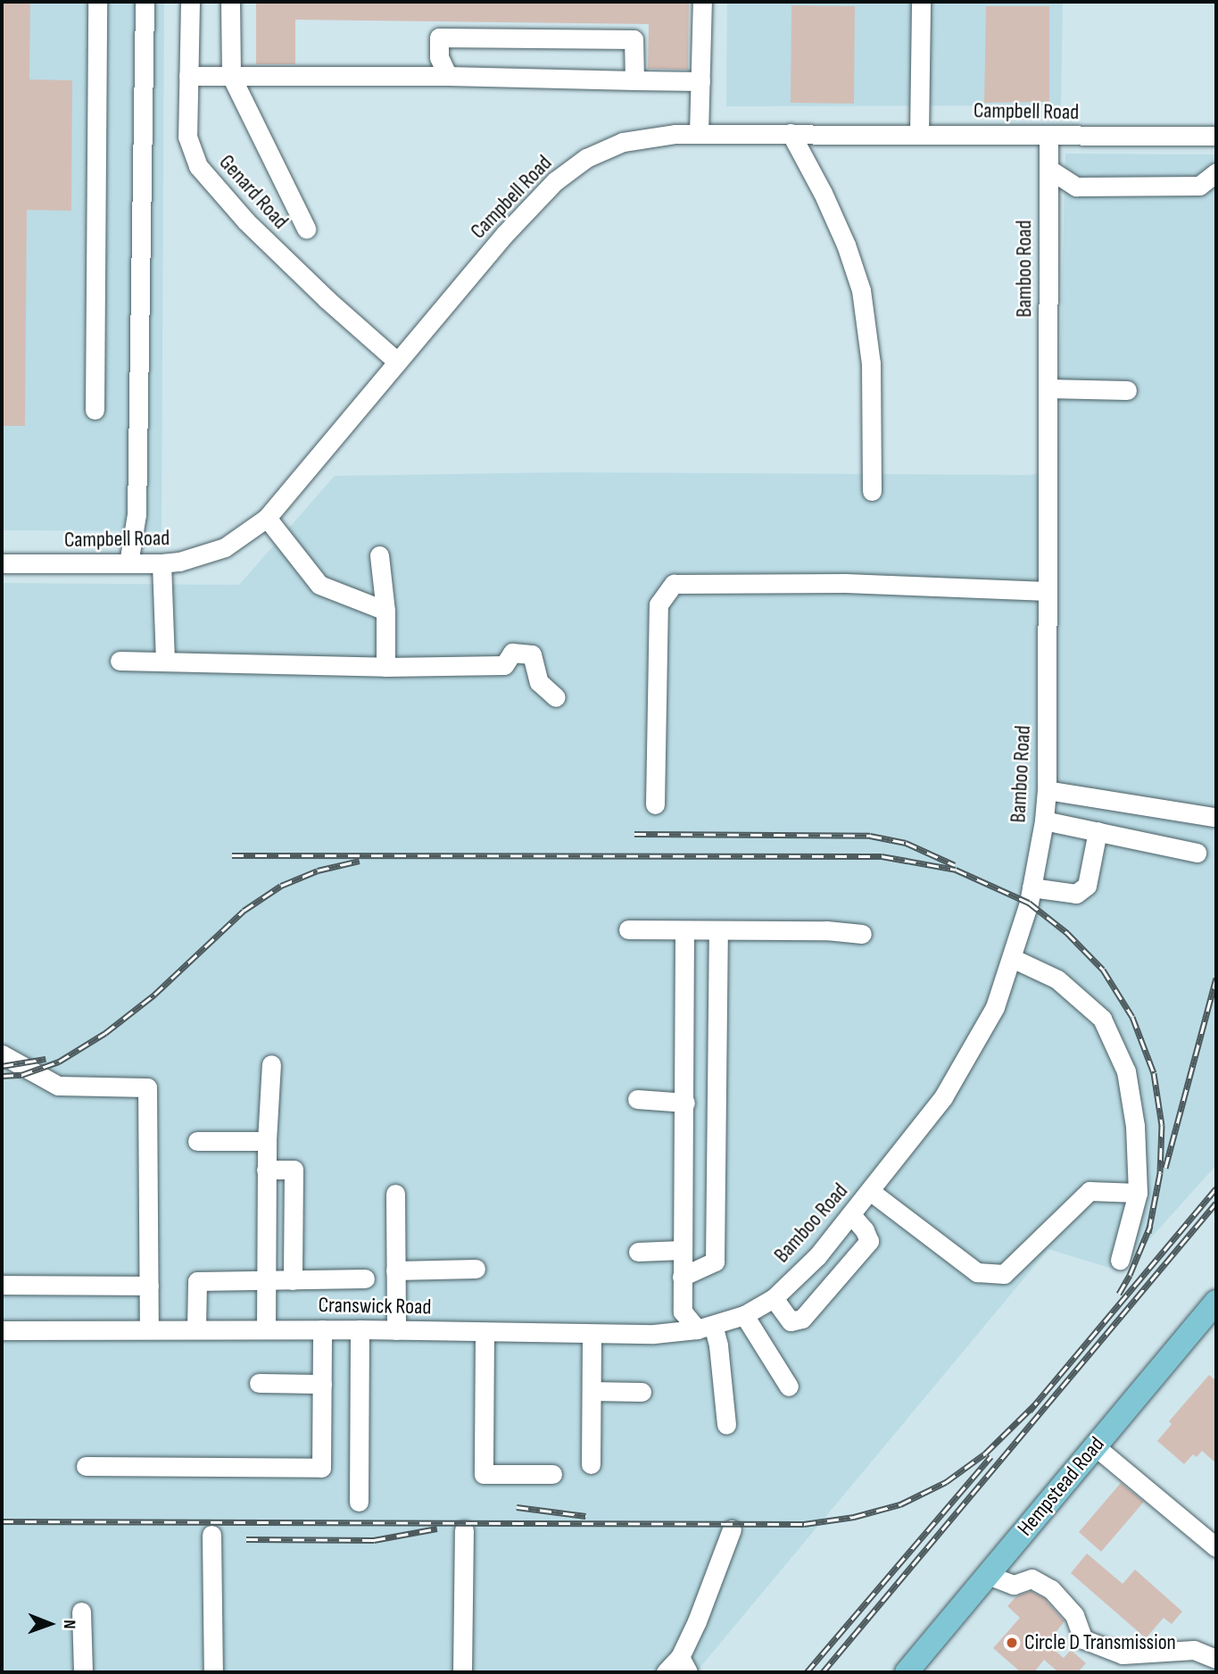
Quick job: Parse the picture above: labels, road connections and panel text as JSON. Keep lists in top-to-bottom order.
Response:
{
  "streets": {
    "main road": ["Hempstead Road"],
    "street": [
      "Campbell Road",
      "Genard Road",
      "Bamboo Road",
      "Cranswick Road"
    ]
  },
  "crossings": [
    ["Campbell Road", "Genard Road"],
    ["Campbell Road", "Bamboo Road"],
    ["Bamboo Road", "Cranswick Road"]
  ],
  "places": ["Circle D Transmission"],
  "north": "right"
}
